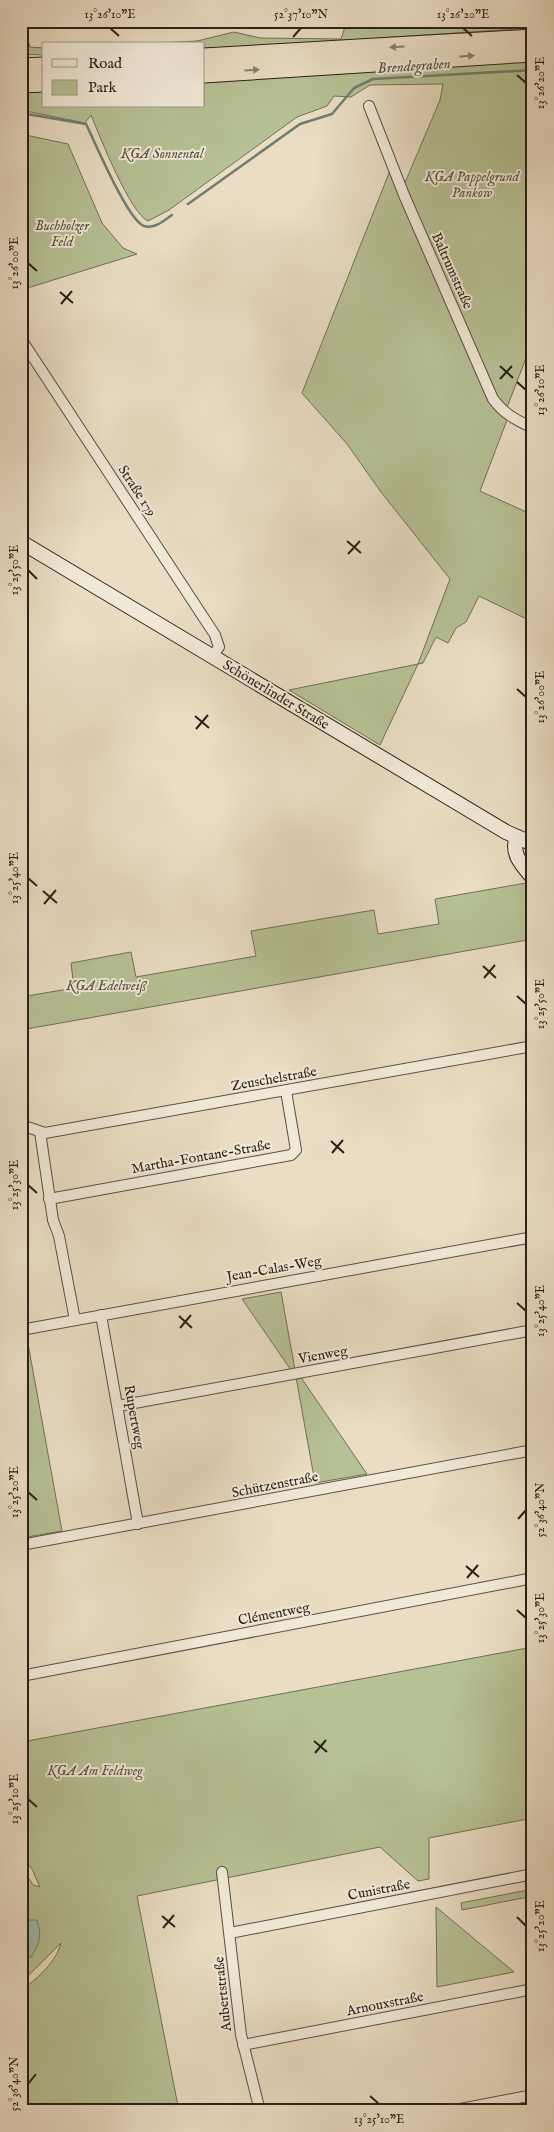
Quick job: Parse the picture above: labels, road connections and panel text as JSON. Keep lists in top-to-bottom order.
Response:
{
  "streets": {
    "main road": ["Schönerlinder Straße"],
    "street": [
      "Baltrumstraße",
      "Straße 179",
      "Zeuschelstraße",
      "Martha-Fontane-Straße",
      "Jean-Calas-Weg",
      "Vienweg",
      "Rupertweg",
      "Schützenstraße",
      "Clémentweg",
      "Cunistraße",
      "Aubertstraße",
      "Arnouxstraße"
    ]
  },
  "crossings": [
    ["Straße 179", "Schönerlinder Straße"],
    ["Zeuschelstraße", "Martha-Fontane-Straße"],
    ["Jean-Calas-Weg", "Rupertweg"],
    ["Vienweg", "Rupertweg"],
    ["Rupertweg", "Schützenstraße"],
    ["Cunistraße", "Aubertstraße"],
    ["Aubertstraße", "Arnouxstraße"]
  ],
  "water": ["Brendegraben"],
  "parks": [
    "KGA Sonnental",
    "KGA Pappelgrund Pankow",
    "Buchholzer Feld",
    "KGA Edelweiß",
    "KGA Am Feldweg"
  ],
  "legend": ["Road", "Park"],
  "coordinates": [
    "13°26'10\"E",
    "52°37'10\"N",
    "13°26'20\"E",
    "13°26'00\"E",
    "13°25'50\"E",
    "13°25'40\"E",
    "13°25'30\"E",
    "13°25'20\"E",
    "52°36'40\"N",
    "13°25'10\"E"
  ]
}
